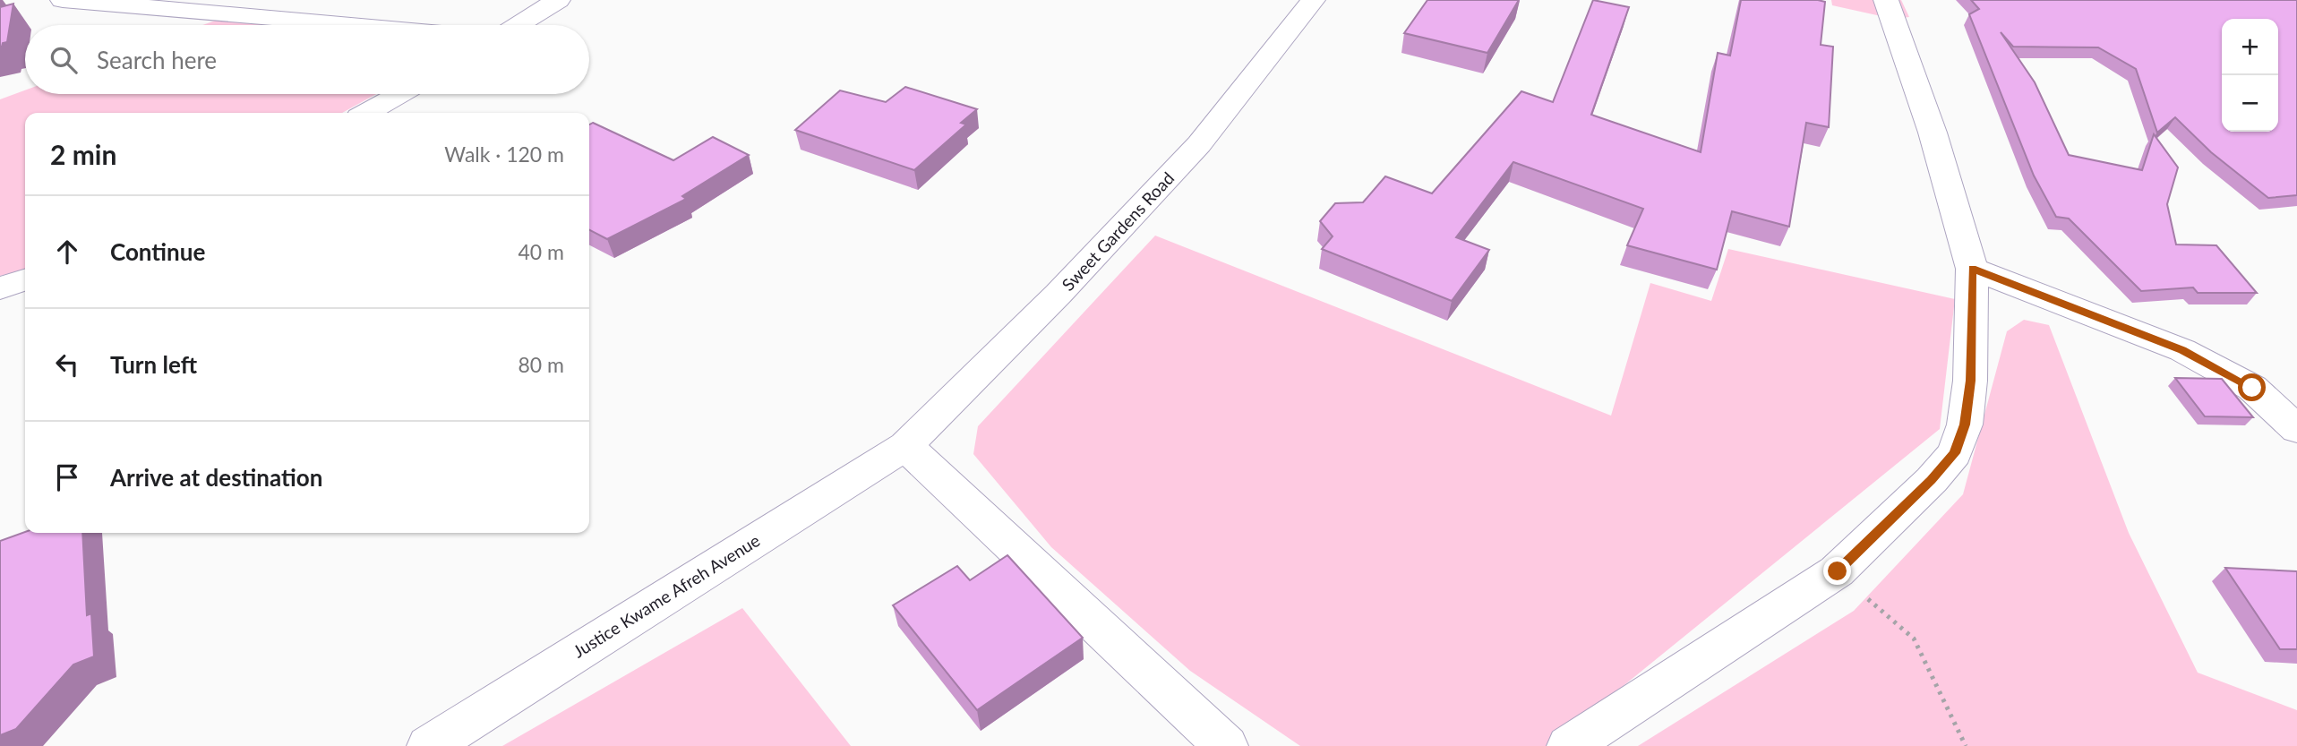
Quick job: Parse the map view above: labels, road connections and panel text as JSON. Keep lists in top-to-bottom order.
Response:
{
  "streets": {
    "street": ["Sweet Gardens Road", "Justice Kwame Afreh Avenue"]
  },
  "crossings": [
    ["Sweet Gardens Road", "Justice Kwame Afreh Avenue"]
  ],
  "page": {
    "map_buttons": ["+", "−"],
    "search": "Search here",
    "heading": ["2 min", "Walk · 120 m"],
    "list": [
      ["Continue", "40 m"],
      ["Turn left", "80 m"],
      "Arrive at destination"
    ]
  }
}
